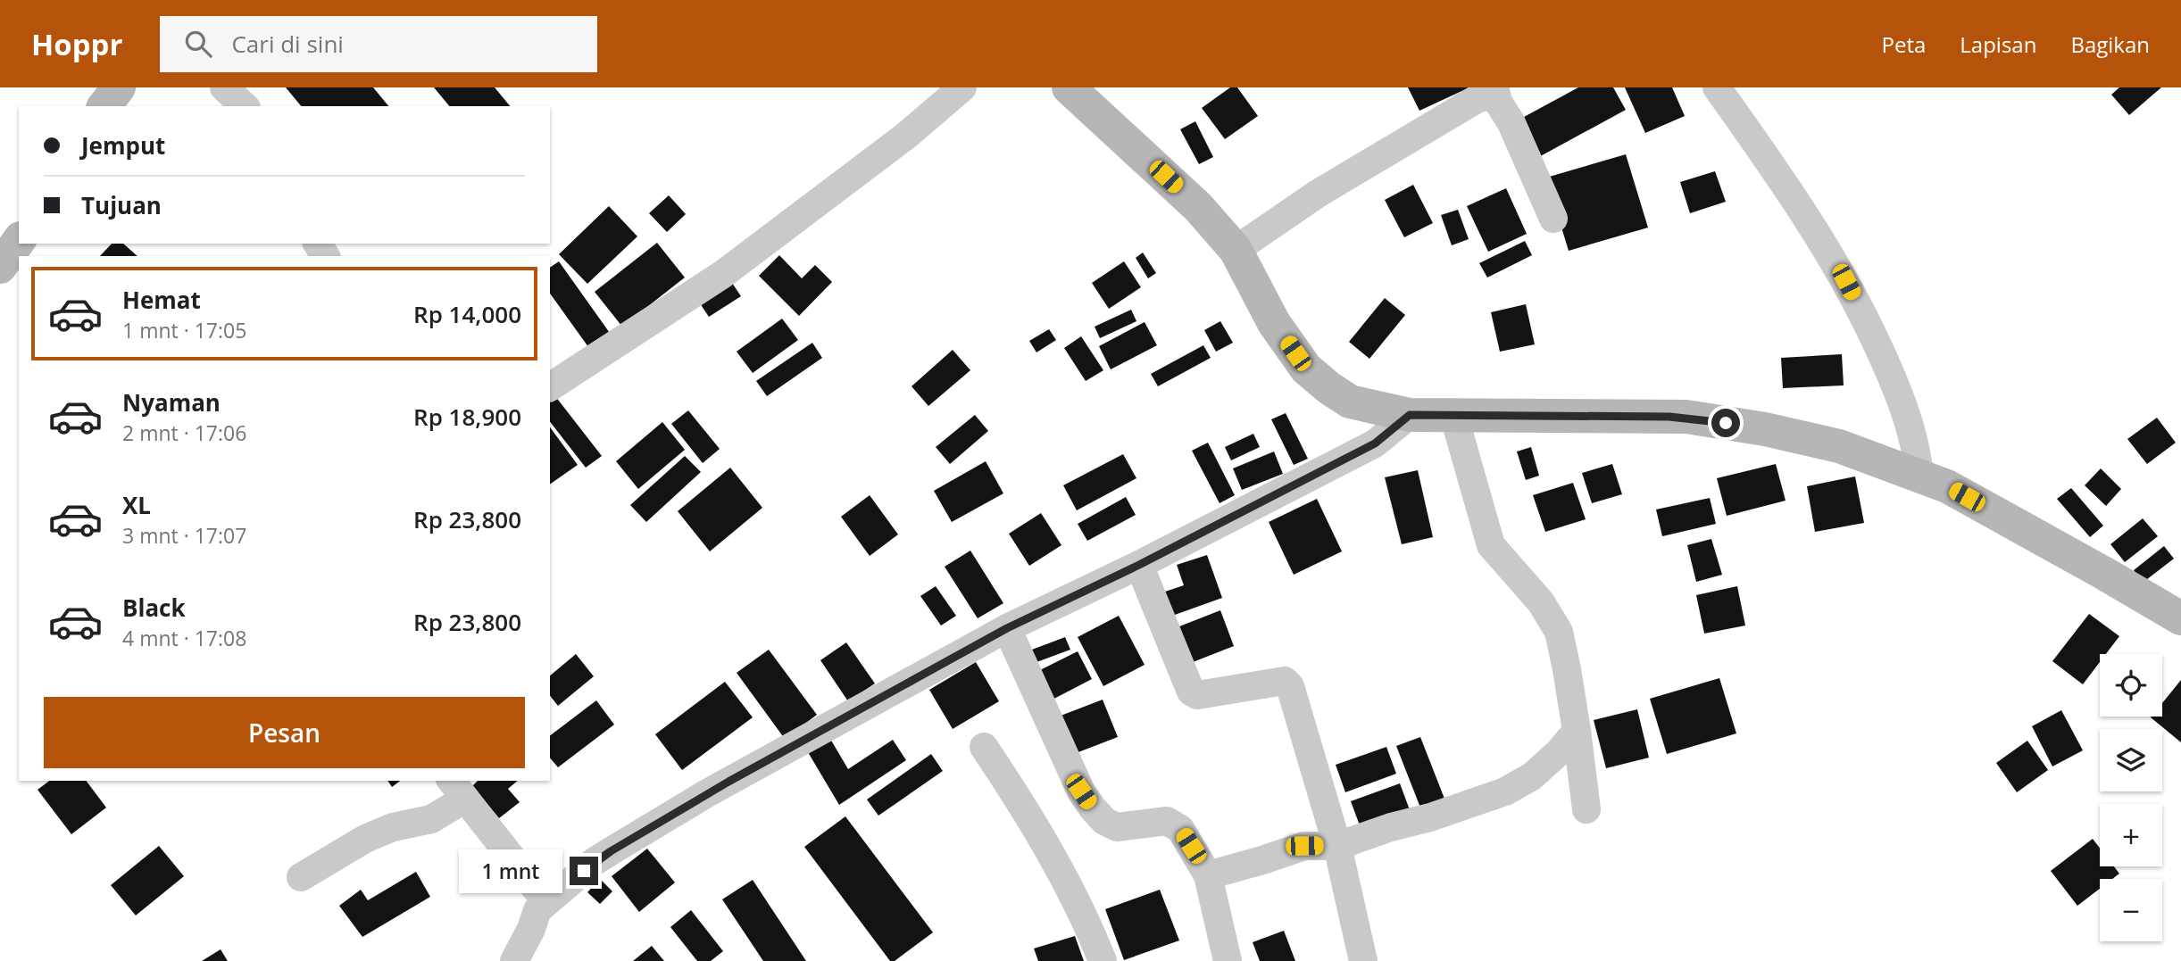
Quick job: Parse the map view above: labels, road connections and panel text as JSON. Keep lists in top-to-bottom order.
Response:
{
  "page": {
    "header": "Hoppr",
    "search": "Cari di sini",
    "nav": ["Peta", "Lapisan", "Bagikan"],
    "banner": ["Jemput", "Tujuan"],
    "list": [
      {
        "name": "Hemat",
        "note": "1 mnt · 17:05",
        "value": "Rp 14,000"
      },
      {
        "name": "Nyaman",
        "note": "2 mnt · 17:06",
        "value": "Rp 18,900"
      },
      {
        "name": "XL",
        "note": "3 mnt · 17:07",
        "value": "Rp 23,800"
      },
      {
        "name": "Black",
        "note": "4 mnt · 17:08",
        "value": "Rp 23,800"
      }
    ],
    "map_buttons": ["+", "−"],
    "buttons": "Pesan",
    "bubble": "1 mnt"
  }
}
